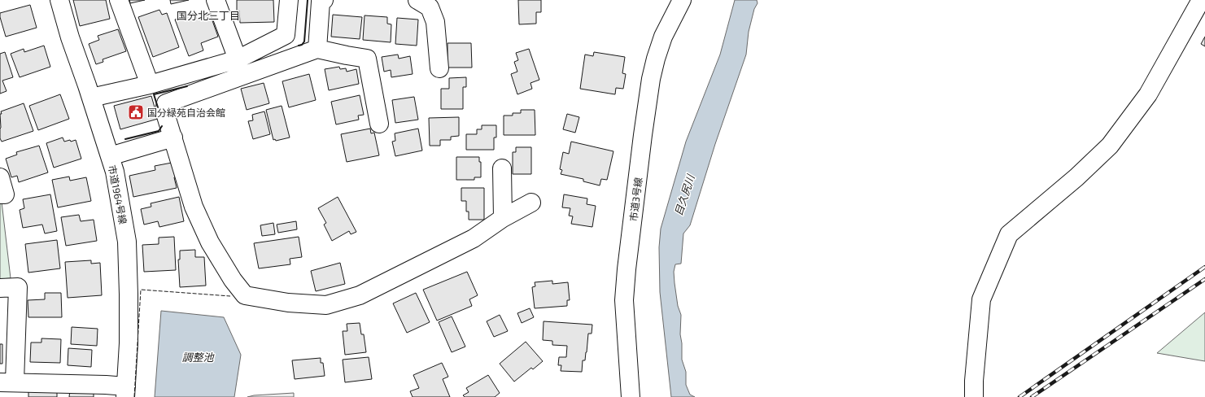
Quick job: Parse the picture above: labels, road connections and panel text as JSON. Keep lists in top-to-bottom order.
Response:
{
  "streets": {
    "street": ["市道1964号線", "市道3号線"]
  },
  "districts": ["国分北三丁目"],
  "water": ["目久尻川", "調整池"],
  "places": {
    "public building": ["国分緑苑自治会館"]
  }
}
